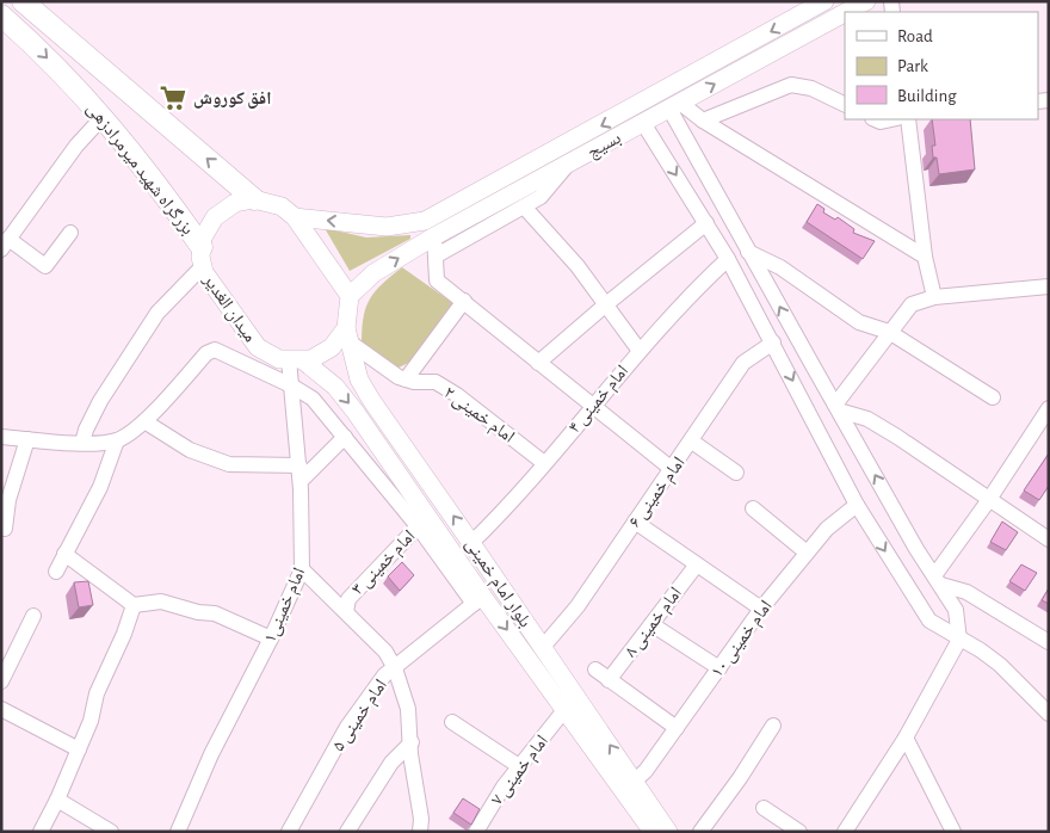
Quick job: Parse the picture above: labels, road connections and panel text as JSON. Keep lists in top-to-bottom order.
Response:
{
  "streets": {
    "highway": ["بزرگراه شهید میرمرادزهی"],
    "main road": ["بسیج", "میدان الغدیر", "بلوار امام خمینی"],
    "street": [
      "امام خمینی ۴",
      "امام خمینی ۲",
      "امام خمینی ۶",
      "امام خمینی ۳",
      "امام خمینی۱",
      "امام خمینی ۸",
      "امام خمینی ۱۰",
      "امام خمینی ۵",
      "امام خمینی ۷"
    ]
  },
  "crossings": [
    ["بسیج", "بزرگراه شهید میرمرادزهی"],
    ["بسیج", "میدان الغدیر"],
    ["بسیج", "امام خمینی ۲"],
    ["بسیج", "بلوار امام خمینی"],
    ["بسیج", "امام خمینی۱"],
    ["بزرگراه شهید میرمرادزهی", "میدان الغدیر"],
    ["بزرگراه شهید میرمرادزهی", "امام خمینی ۲"],
    ["بزرگراه شهید میرمرادزهی", "بلوار امام خمینی"],
    ["بزرگراه شهید میرمرادزهی", "امام خمینی۱"],
    ["میدان الغدیر", "امام خمینی ۲"],
    ["میدان الغدیر", "بلوار امام خمینی"],
    ["میدان الغدیر", "امام خمینی۱"],
    ["امام خمینی ۴", "امام خمینی ۲"],
    ["امام خمینی ۴", "بلوار امام خمینی"],
    ["امام خمینی ۲", "بلوار امام خمینی"],
    ["امام خمینی ۲", "امام خمینی۱"],
    ["امام خمینی ۶", "بلوار امام خمینی"],
    ["امام خمینی ۳", "بلوار امام خمینی"],
    ["بلوار امام خمینی", "امام خمینی۱"],
    ["بلوار امام خمینی", "امام خمینی ۱۰"],
    ["بلوار امام خمینی", "امام خمینی ۵"],
    ["بلوار امام خمینی", "امام خمینی ۷"]
  ],
  "places": {
    "supermarket": ["افق کوروش"]
  },
  "legend": ["Road", "Park", "Building"]
}
